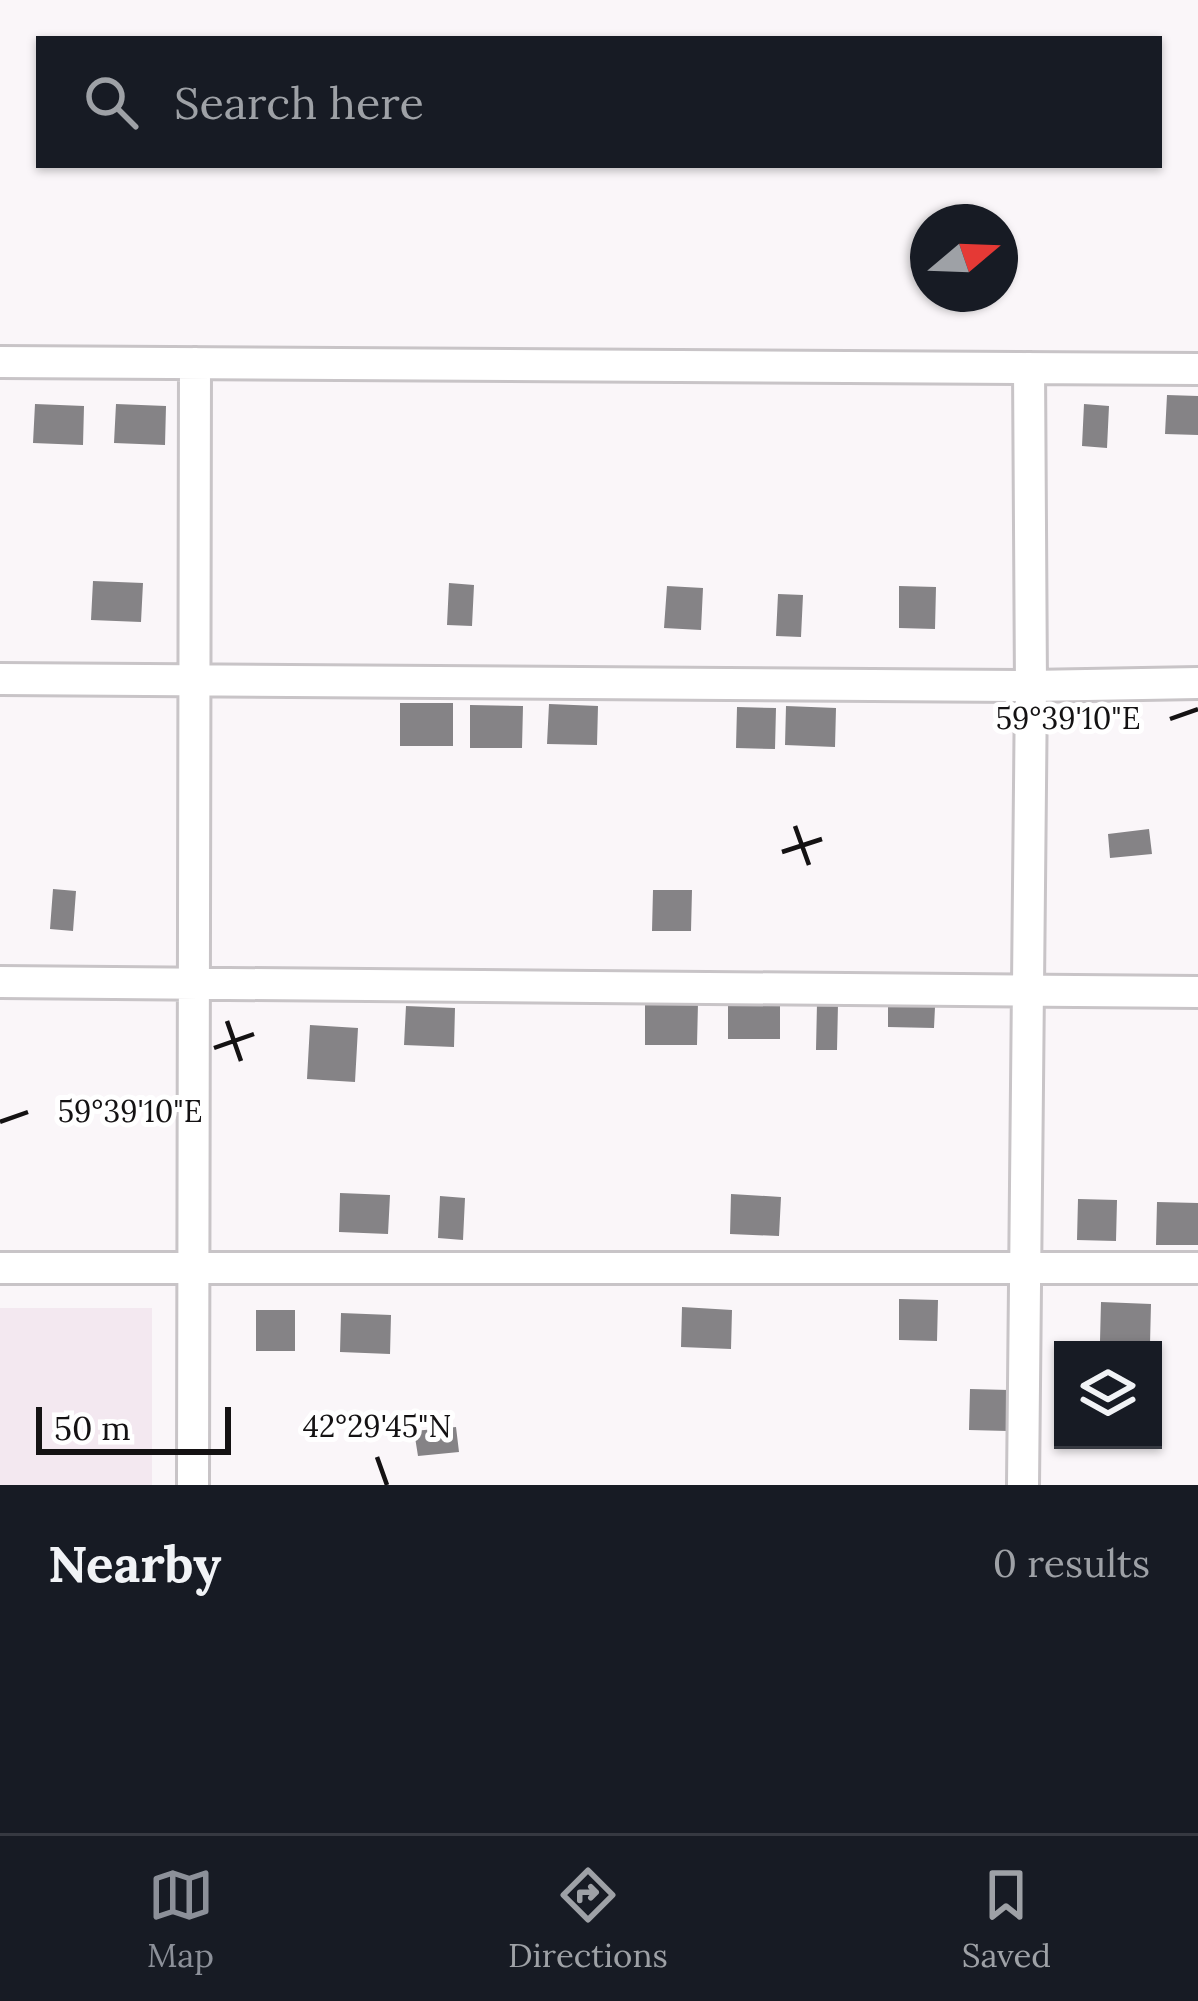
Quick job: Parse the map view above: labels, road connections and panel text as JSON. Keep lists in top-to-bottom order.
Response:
{
  "scale_bar": "50 m",
  "north": "right",
  "page": {
    "search": "Search here",
    "scale": "50 m",
    "heading": ["Nearby", "0 results"],
    "nav": ["Map", "Directions", "Saved"]
  },
  "coordinates": ["59°39'10\"E", "42°29'45\"N"]
}
